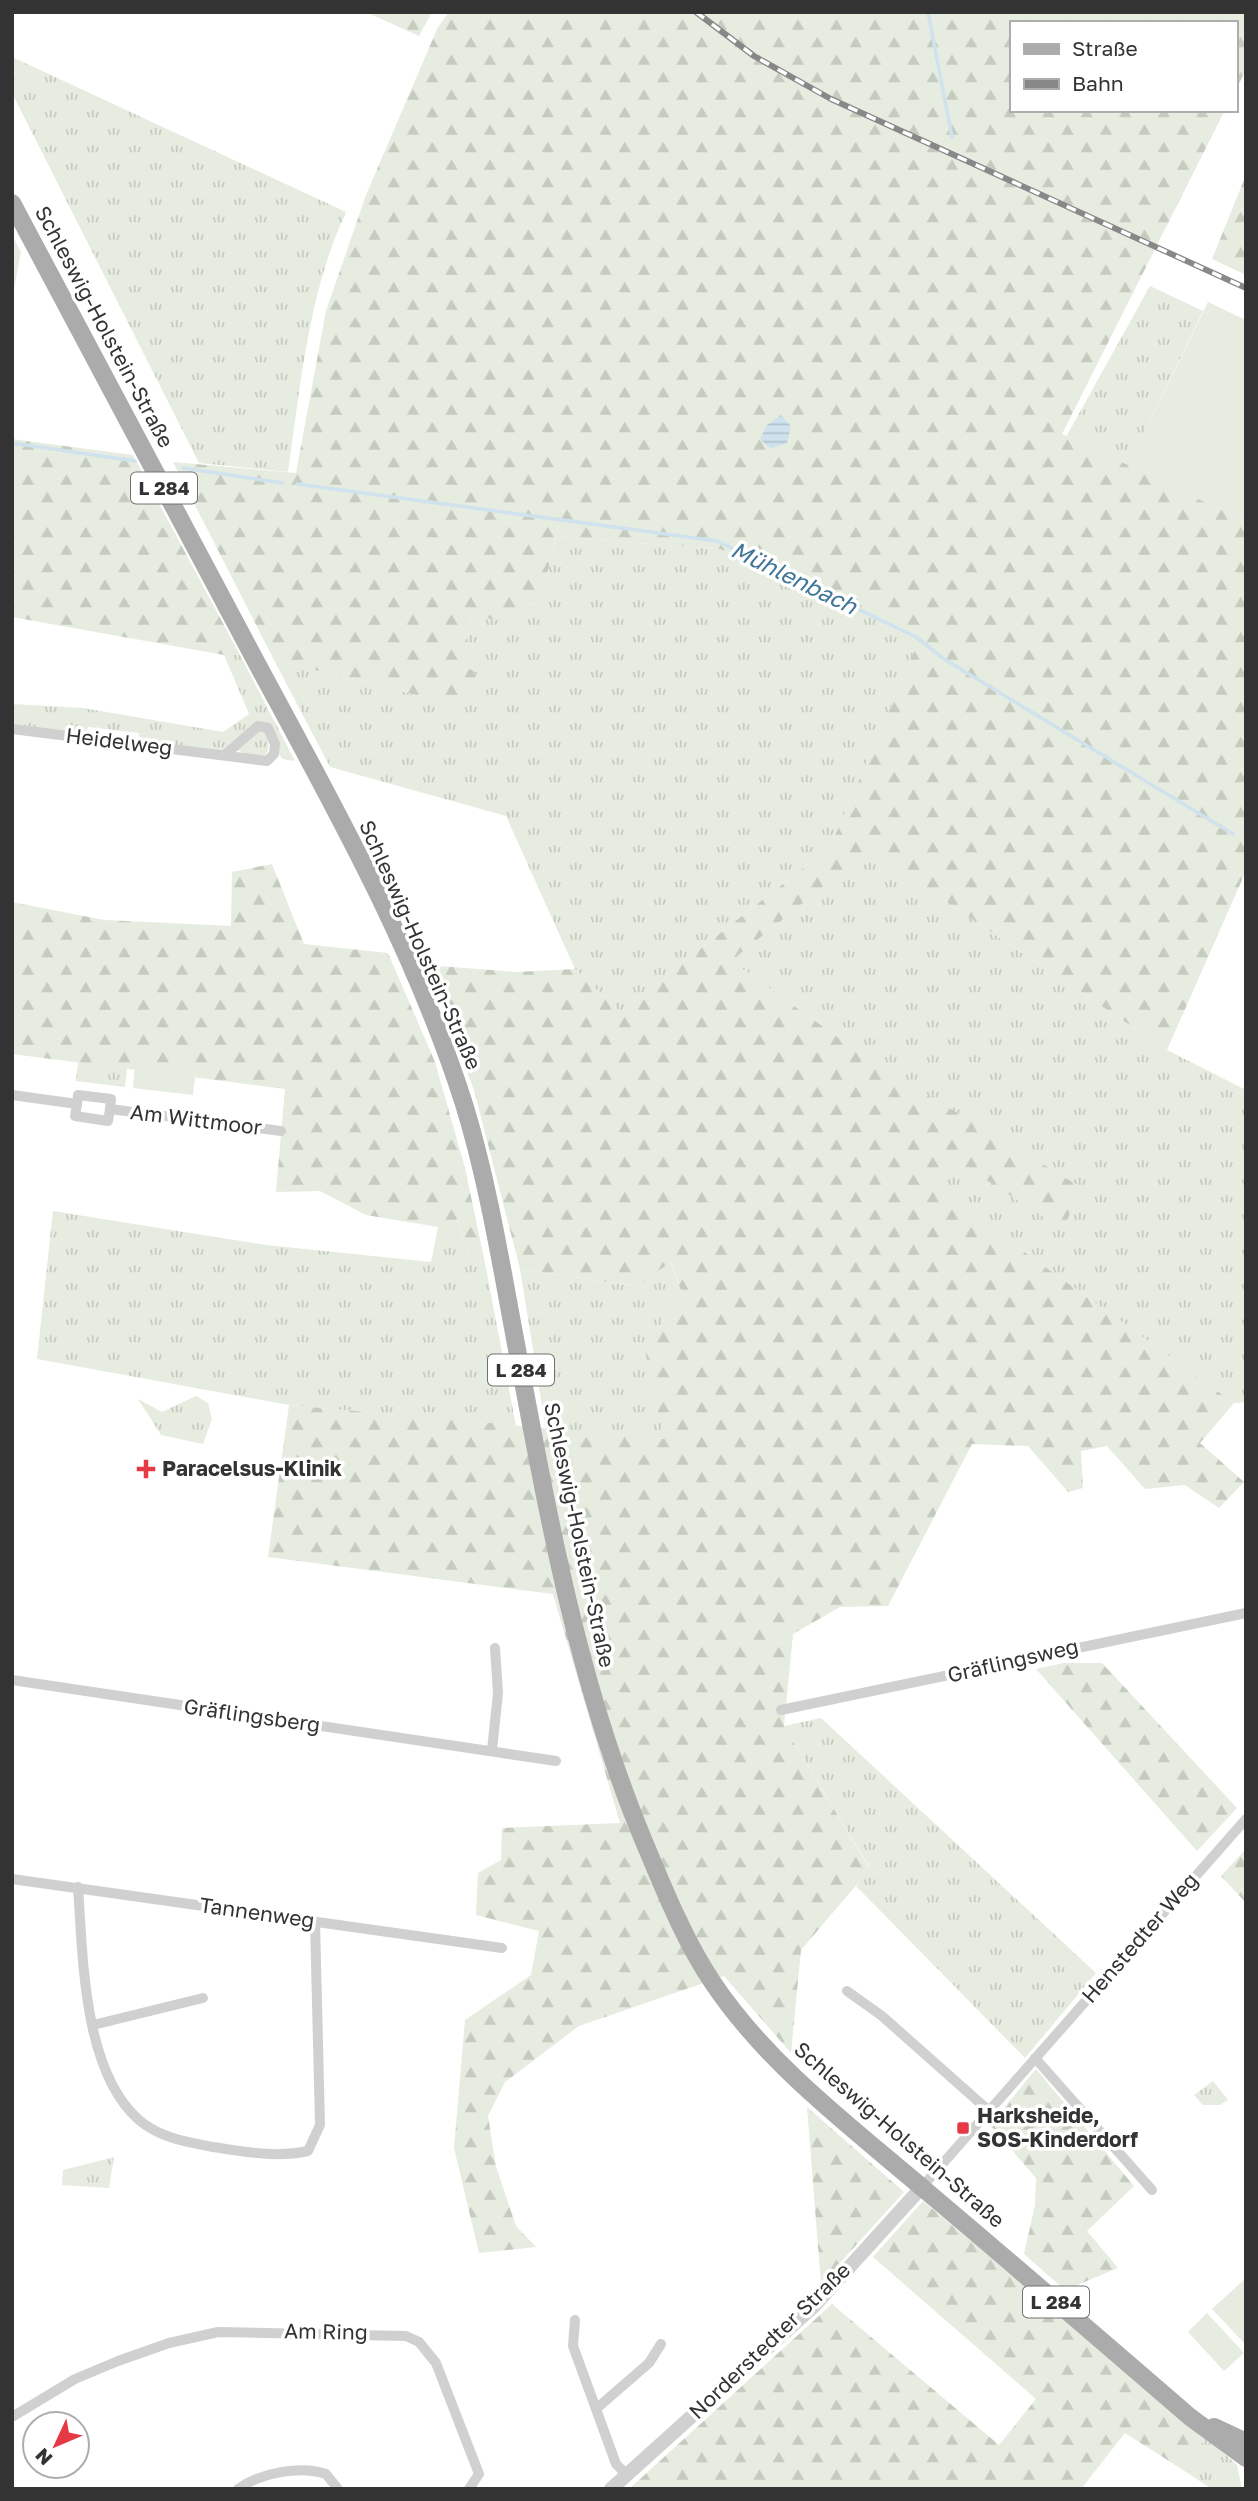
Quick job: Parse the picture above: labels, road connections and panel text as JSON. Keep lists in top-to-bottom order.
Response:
{
  "streets": {
    "main road": ["Schleswig-Holstein-Straße", "L 284"],
    "street": [
      "Heidelweg",
      "Am Wittmoor",
      "Gräflingsweg",
      "Gräflingsberg",
      "Tannenweg",
      "Henstedter Weg",
      "Am Ring",
      "Norderstedter Straße"
    ]
  },
  "crossings": [
    ["Schleswig-Holstein-Straße", "Henstedter Weg"],
    ["Schleswig-Holstein-Straße", "Norderstedter Straße"],
    ["Henstedter Weg", "Norderstedter Straße"]
  ],
  "water": ["Mühlenbach"],
  "places": {
    "health": ["Paracelsus-Klinik"],
    "transit": ["Harksheide, SOS-Kinderdorf"]
  },
  "legend": ["Straße", "Bahn"],
  "north": "bottom left"
}
